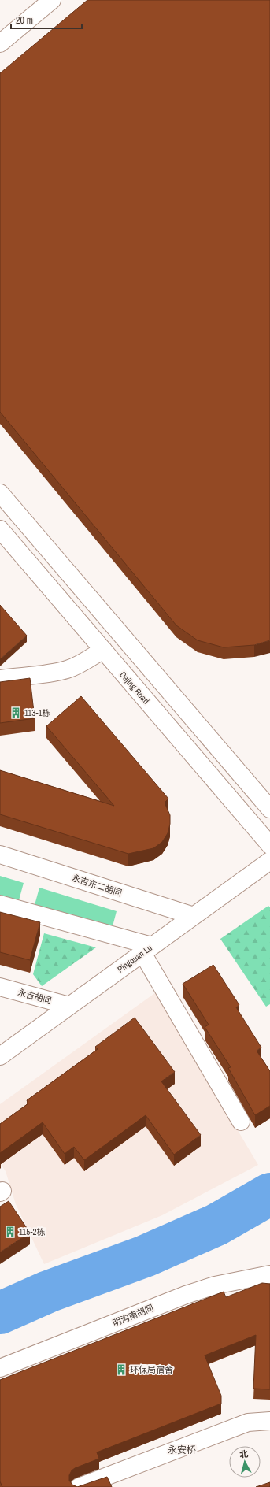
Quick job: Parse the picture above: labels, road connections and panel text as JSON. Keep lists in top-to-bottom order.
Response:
{
  "streets": {
    "street": [
      "Dajing Road",
      "永吉东二胡同",
      "Pingquan Lu",
      "永吉胡同",
      "明沟南胡同"
    ]
  },
  "crossings": [
    ["永吉东二胡同", "Pingquan Lu"],
    ["Pingquan Lu", "永吉胡同"]
  ],
  "districts": ["永安桥"],
  "places": {
    "building": ["113-1栋", "115-2栋", "环保局宿舍"]
  },
  "scale_bar": "20 m",
  "north": "top"
}
